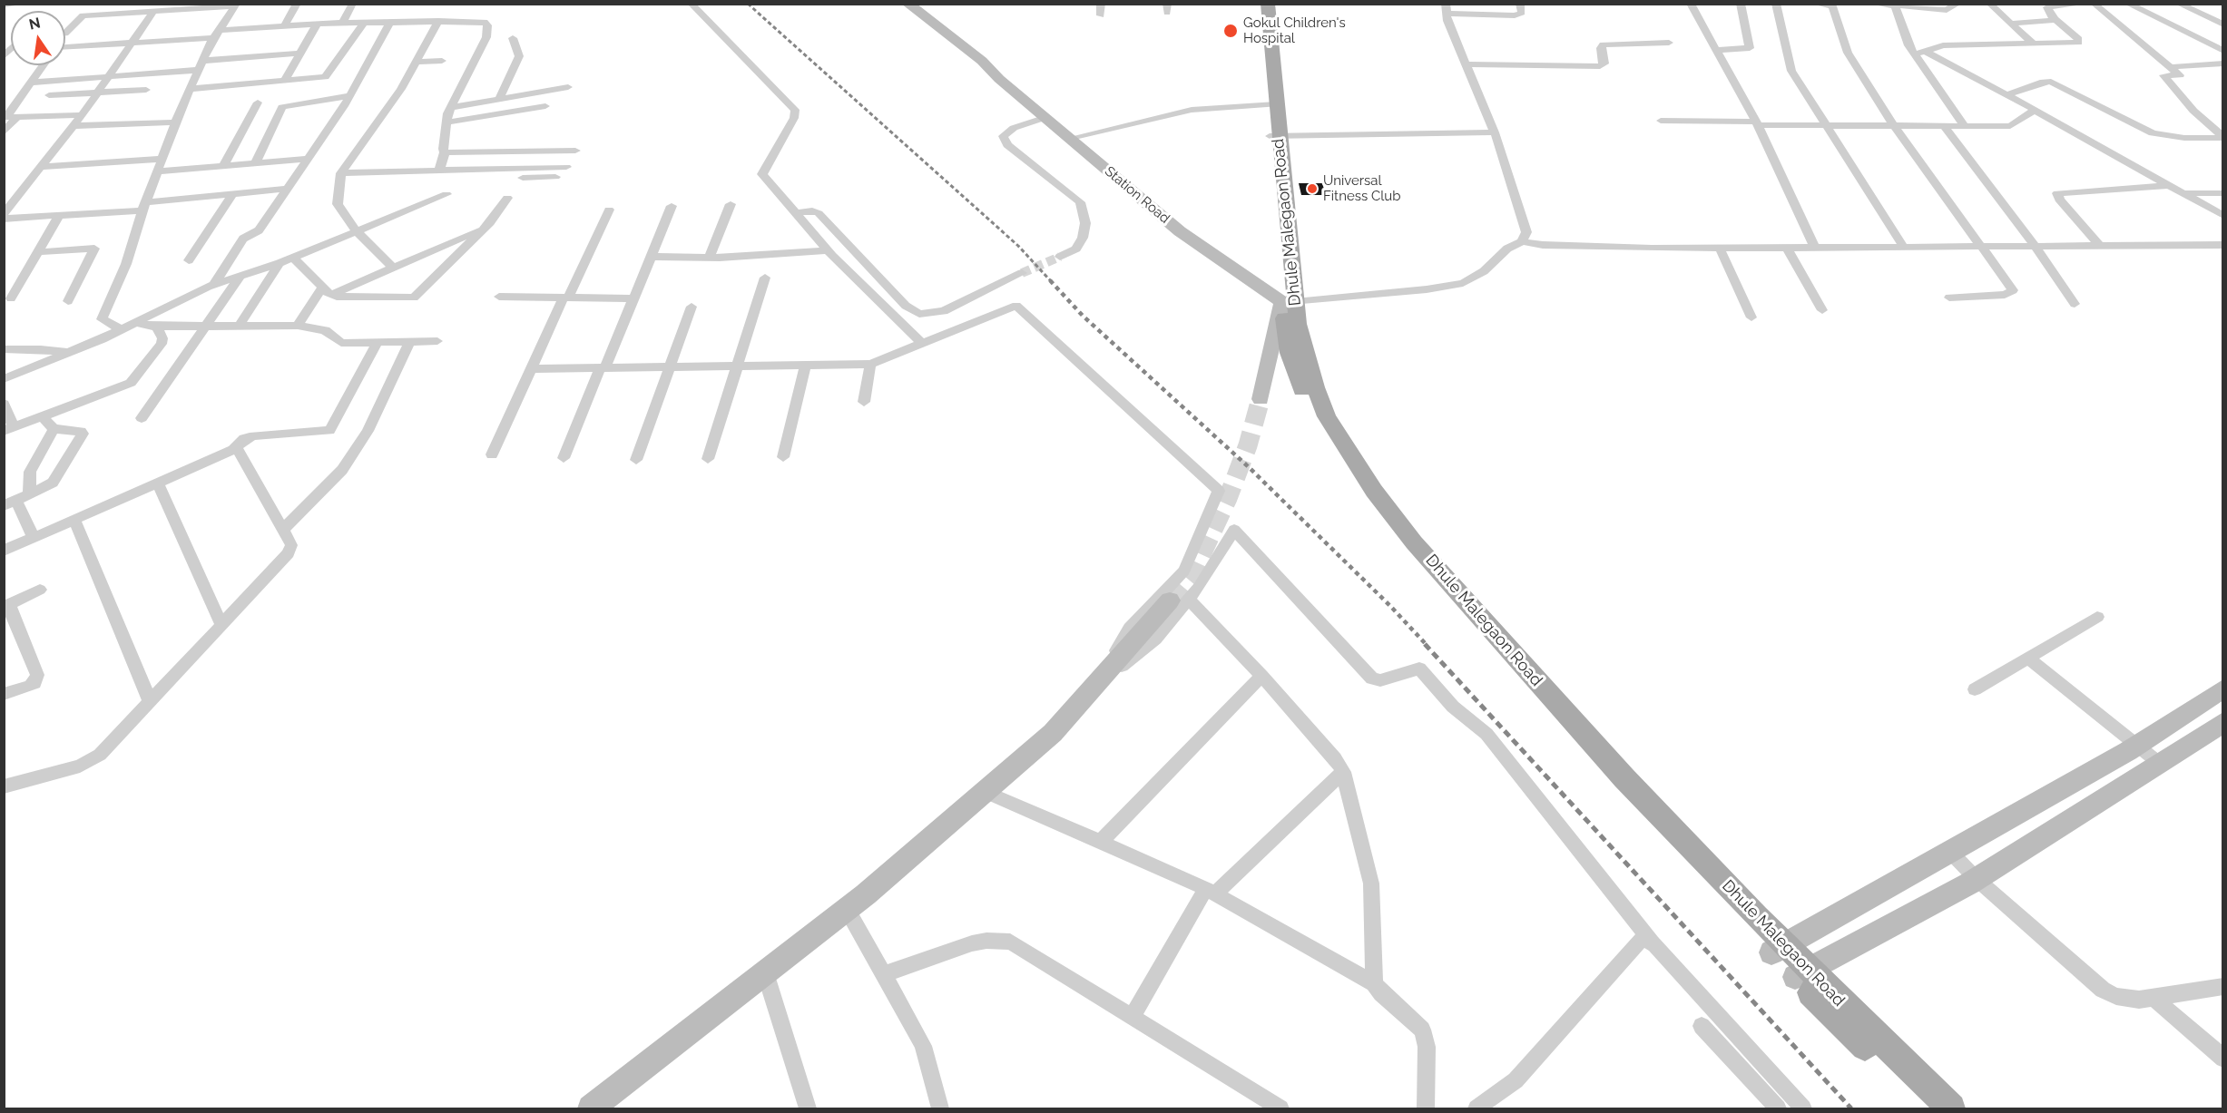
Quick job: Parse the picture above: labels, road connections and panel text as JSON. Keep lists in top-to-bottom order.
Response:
{
  "streets": {
    "main road": ["Dhule Malegaon Road"],
    "street": ["Station Road"]
  },
  "crossings": [
    ["Station Road", "Dhule Malegaon Road"]
  ],
  "places": ["Gokul Children's Hospital", "Universal Fitness Club"],
  "north": "top"
}
